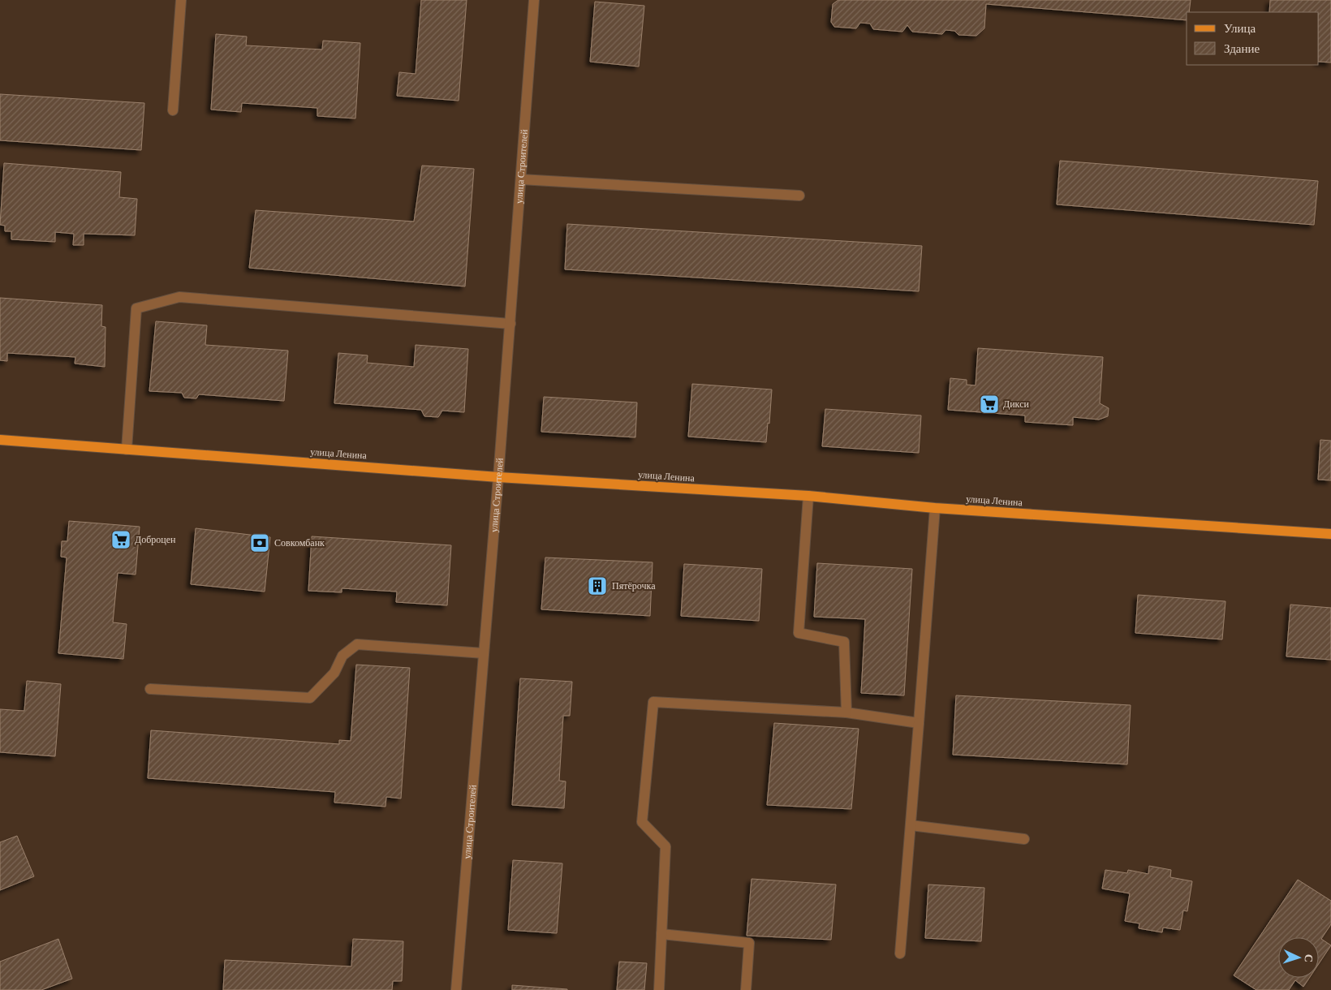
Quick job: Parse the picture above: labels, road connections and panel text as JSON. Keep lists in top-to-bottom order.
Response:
{
  "streets": {
    "main road": ["улица Ленина"],
    "street": ["улица Строителей"]
  },
  "crossings": [
    ["улица Строителей", "улица Ленина"]
  ],
  "places": {
    "supermarket": ["Дикси", "Доброцен"],
    "bank": ["Совкомбанк"],
    "building": ["Пятёрочка"]
  },
  "legend": ["Улица", "Здание"],
  "north": "right"
}
